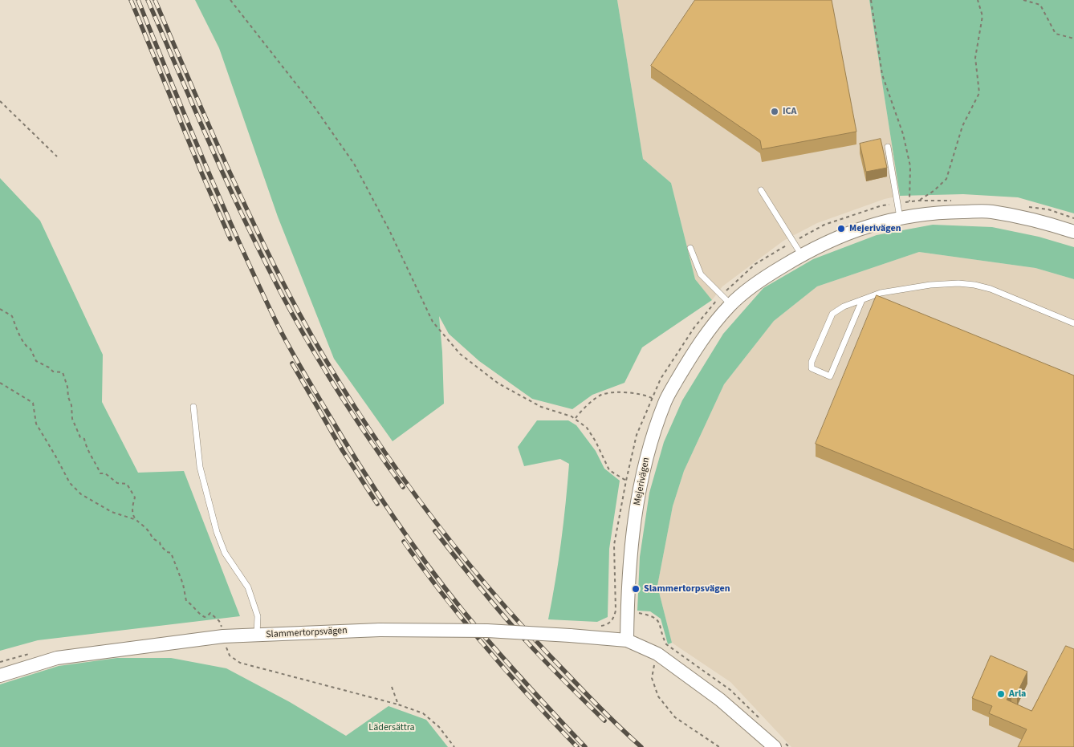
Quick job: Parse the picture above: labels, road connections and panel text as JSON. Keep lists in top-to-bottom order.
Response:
{
  "streets": {
    "street": ["Mejerivägen", "Slammertorpsvägen"]
  },
  "crossings": [
    ["Mejerivägen", "Slammertorpsvägen"]
  ],
  "parks": ["Lädersättra"],
  "places": [
    "ICA",
    "Mejerivägen",
    "Slammertorpsvägen",
    "Arla"
  ]
}
